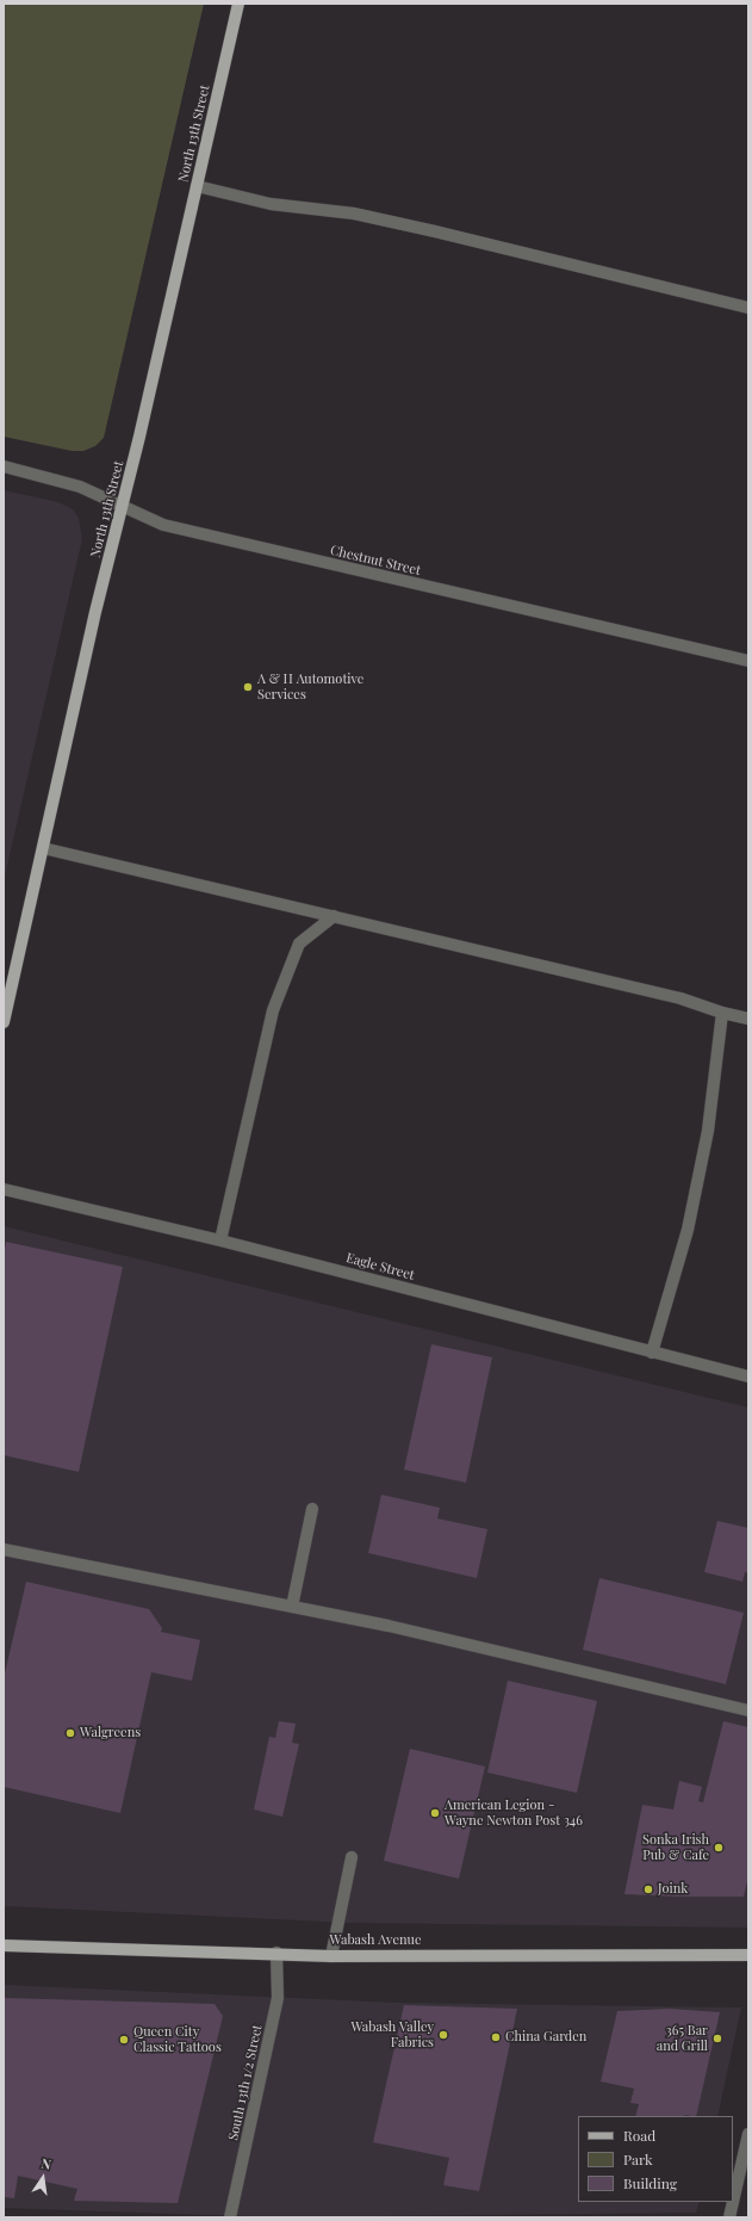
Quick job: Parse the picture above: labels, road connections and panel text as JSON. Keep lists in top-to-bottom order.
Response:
{
  "streets": {
    "main road": ["North 13th Street", "Wabash Avenue"],
    "street": ["Chestnut Street", "Eagle Street", "South 13th 1/2 Street"]
  },
  "crossings": [
    ["North 13th Street", "Chestnut Street"],
    ["Wabash Avenue", "South 13th 1/2 Street"]
  ],
  "places": [
    "A & H Automotive Services",
    "Walgreens",
    "American Legion - Wayne Newton Post 346",
    "Sonka Irish Pub & Cafe",
    "Joink",
    "Wabash Valley Fabrics",
    "China Garden",
    "365 Bar and Grill",
    "Queen City Classic Tattoos"
  ],
  "legend": ["Road", "Park", "Building"],
  "north": "top"
}
